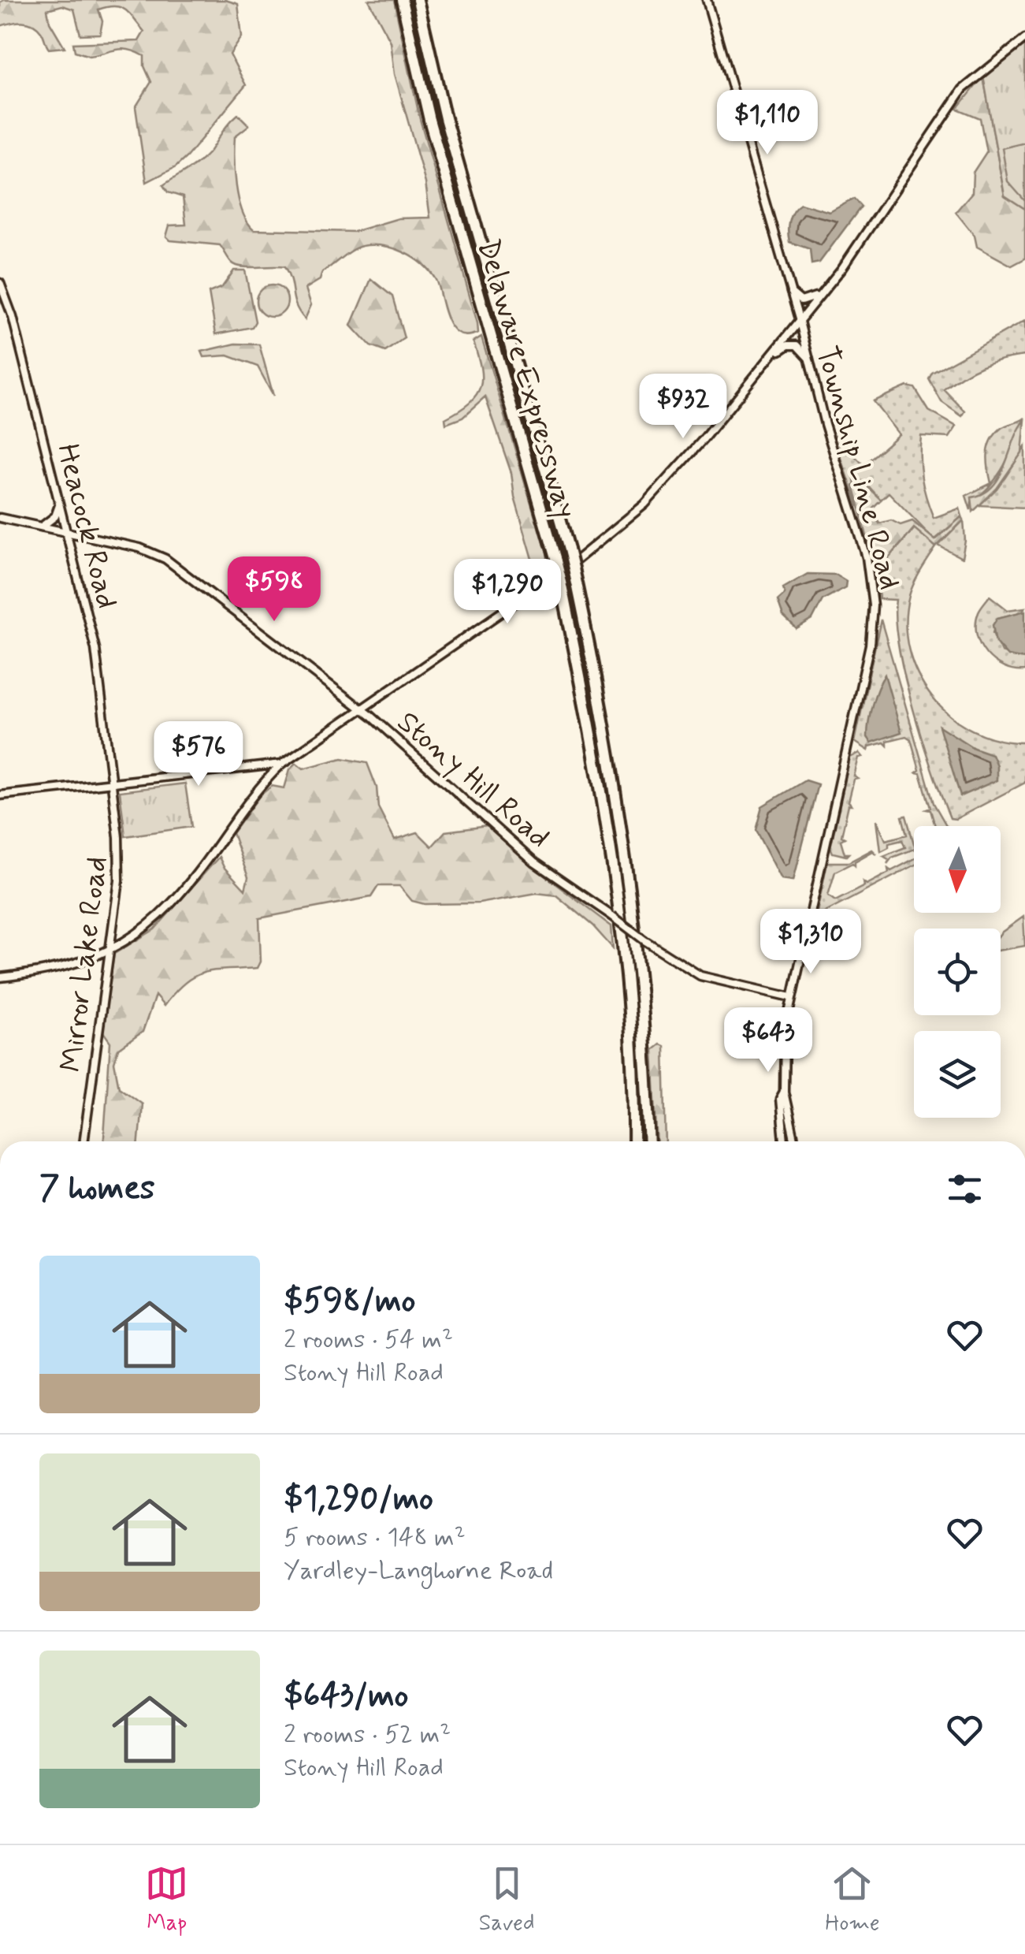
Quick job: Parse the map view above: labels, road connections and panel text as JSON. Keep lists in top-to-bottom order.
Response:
{
  "streets": {
    "highway": ["Delaware Expressway"],
    "street": [
      "Township Line Road",
      "Heacock Road",
      "Stony Hill Road",
      "Mirror Lake Road"
    ]
  },
  "crossings": [
    ["Township Line Road", "Stony Hill Road"],
    ["Heacock Road", "Stony Hill Road"],
    ["Heacock Road", "Mirror Lake Road"]
  ],
  "north": "bottom",
  "page": {
    "price": [
      "$1,110",
      "$932",
      "$598",
      "$1,290",
      "$576",
      "$1,310",
      "$643"
    ],
    "heading": "7 homes",
    "list": [
      {
        "name": "$598/mo",
        "note": "2 rooms · 54 m² · Stony Hill Road"
      },
      {
        "name": "$1,290/mo",
        "note": "5 rooms · 148 m² · Yardley-Langhorne Road"
      },
      {
        "name": "$643/mo",
        "note": "2 rooms · 52 m² · Stony Hill Road"
      }
    ],
    "tabs": ["Map", "Saved", "Home"]
  }
}
